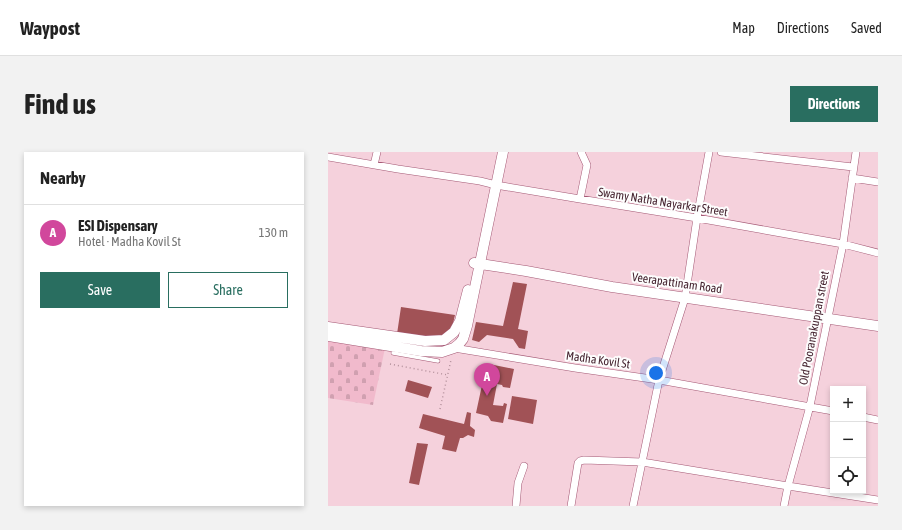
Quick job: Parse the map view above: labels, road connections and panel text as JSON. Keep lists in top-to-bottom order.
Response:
{
  "streets": {
    "street": [
      "Swamy Natha Nayarkar Street",
      "Veerapattinam Road",
      "Old Pooranakuppan street",
      "Madha Kovil St"
    ]
  },
  "crossings": [
    ["Swamy Natha Nayarkar Street", "Old Pooranakuppan street"],
    ["Veerapattinam Road", "Old Pooranakuppan street"],
    ["Old Pooranakuppan street", "Madha Kovil St"]
  ],
  "page": {
    "header": "Waypost",
    "nav": ["Map", "Directions", "Saved"],
    "buttons": [
      "Directions",
      ["Save", "Share"]
    ],
    "title": "Find us",
    "heading": "Nearby",
    "list": [
      {
        "mark": "A",
        "name": "ESI Dispensary",
        "note": "Hotel · Madha Kovil St",
        "value": "130 m"
      }
    ],
    "pins": "A",
    "map_buttons": ["+", "−"]
  }
}
